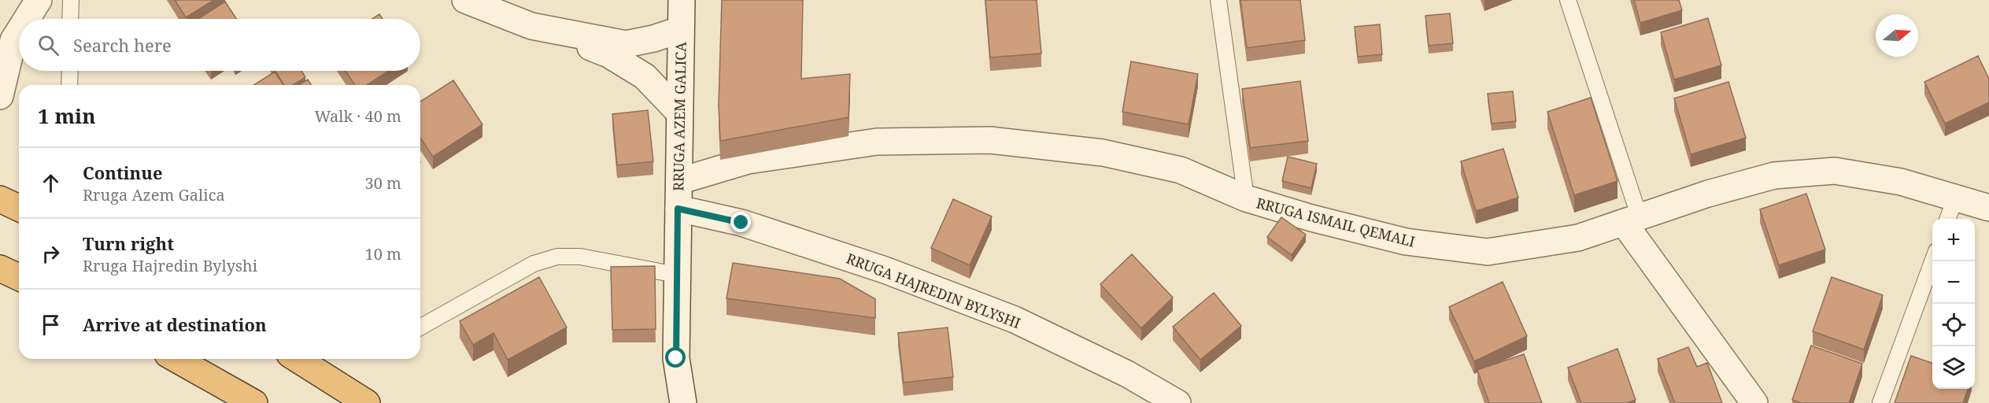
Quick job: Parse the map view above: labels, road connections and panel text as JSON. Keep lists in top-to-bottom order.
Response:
{
  "streets": {
    "street": ["RRUGA AZEM GALICA", "RRUGA ISMAIL QEMALI", "RRUGA HAJREDIN BYLYSHI"]
  },
  "crossings": [
    ["RRUGA AZEM GALICA", "RRUGA ISMAIL QEMALI"],
    ["RRUGA AZEM GALICA", "RRUGA HAJREDIN BYLYSHI"]
  ],
  "north": "right",
  "page": {
    "search": "Search here",
    "heading": ["1 min", "Walk · 40 m"],
    "list": [
      ["Continue", "Rruga Azem Galica", "30 m"],
      ["Turn right", "Rruga Hajredin Bylyshi", "10 m"],
      "Arrive at destination"
    ],
    "map_buttons": ["+", "−"]
  }
}
